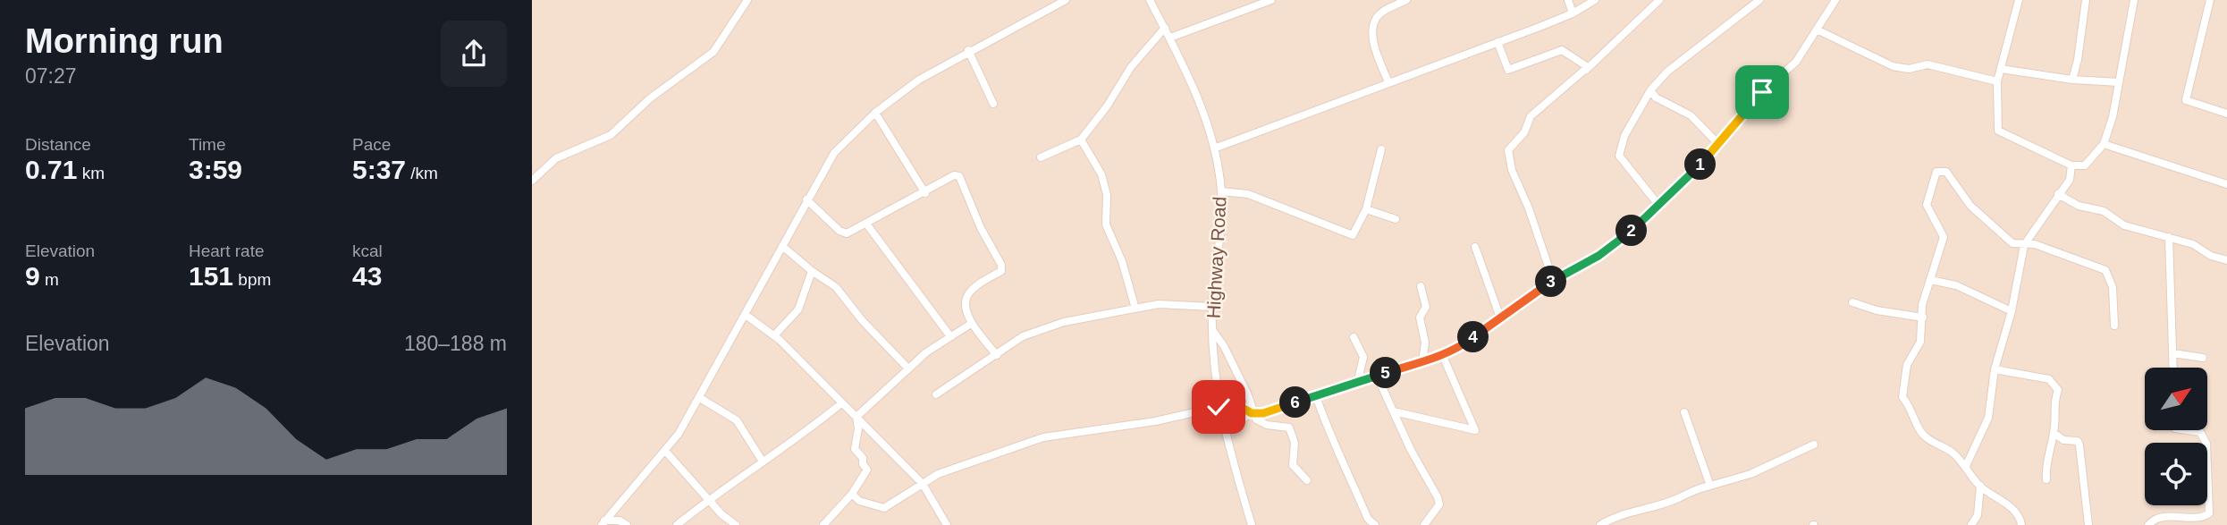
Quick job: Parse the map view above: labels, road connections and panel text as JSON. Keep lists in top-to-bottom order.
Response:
{
  "streets": {
    "street": ["Highway Road"]
  },
  "north": "top right",
  "page": {
    "heading": ["Morning run", "07:27"],
    "stats": [
      ["Distance", "0.71 km"],
      ["Time", "3:59"],
      ["Pace", "5:37 /km"],
      ["Elevation", "9 m"],
      ["Heart rate", "151 bpm"],
      ["kcal", "43"]
    ],
    "pins": [
      "1",
      "2",
      "3",
      "4",
      "5",
      "6"
    ],
    "chart": ["Elevation", "180–188 m"]
  }
}
